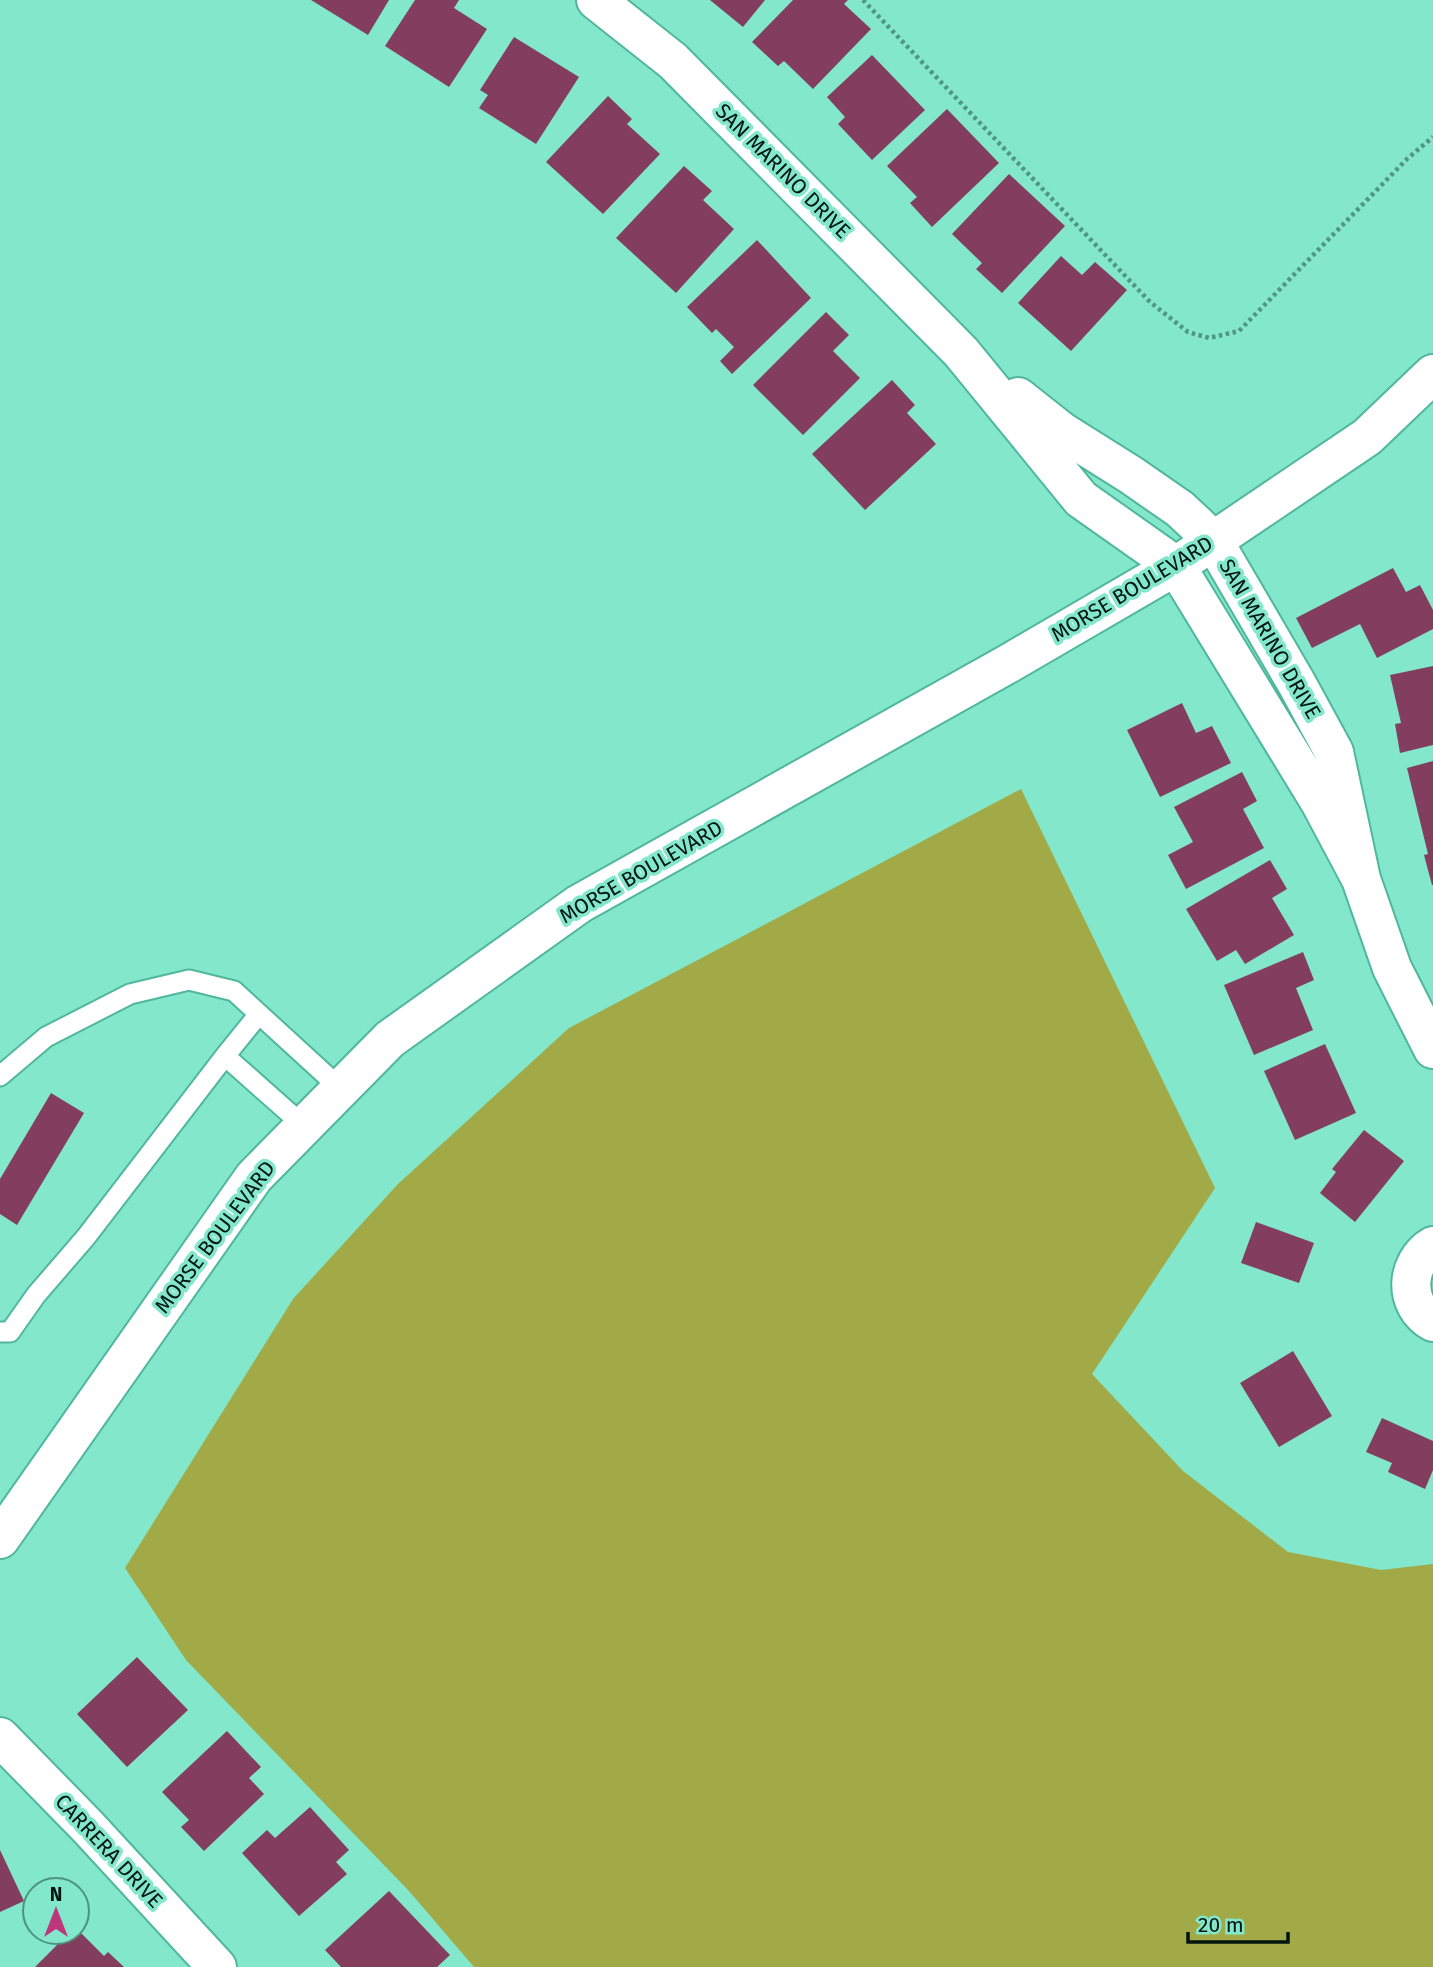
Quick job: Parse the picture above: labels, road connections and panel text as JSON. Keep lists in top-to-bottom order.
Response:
{
  "streets": {
    "street": ["SAN MARINO DRIVE", "MORSE BOULEVARD", "CARRERA DRIVE"]
  },
  "crossings": [
    ["SAN MARINO DRIVE", "MORSE BOULEVARD"]
  ],
  "scale_bar": "20 m",
  "north": "top"
}
